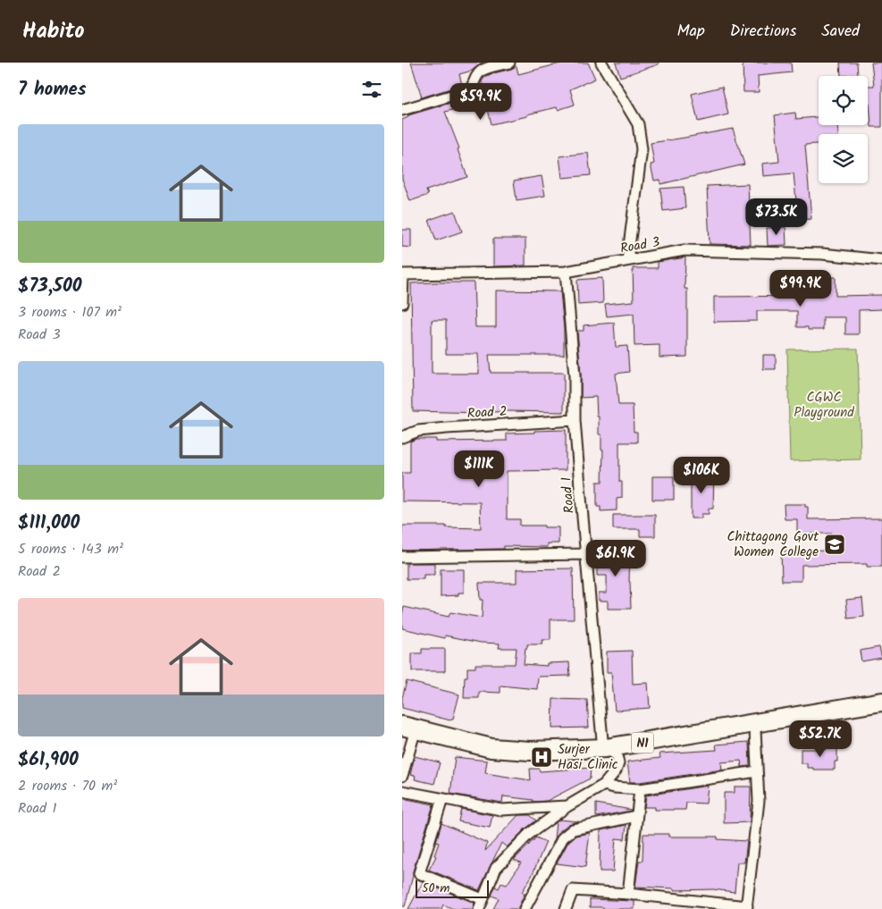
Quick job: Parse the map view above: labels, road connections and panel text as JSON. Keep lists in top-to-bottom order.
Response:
{
  "streets": {
    "highway": ["N1"],
    "street": ["Road 3", "Road 2", "Road 1"]
  },
  "crossings": [
    ["Road 3", "Road 1"],
    ["Road 2", "Road 1"],
    ["Road 1", "N1"]
  ],
  "parks": ["CGWC Playground"],
  "places": {
    "school or university": ["Chittagong Govt Women College"],
    "hospital": ["Surjer Hasi Clinic"]
  },
  "scale_bar": "50 m",
  "page": {
    "header": "Habito",
    "nav": ["Map", "Directions", "Saved"],
    "heading": "7 homes",
    "price": [
      "$59.9K",
      "$73.5K",
      "$99.9K",
      "$111K",
      "$106K",
      "$61.9K",
      "$52.7K"
    ],
    "list": [
      {
        "name": "$73,500",
        "note": "3 rooms · 107 m² · Road 3"
      },
      {
        "name": "$111,000",
        "note": "5 rooms · 143 m² · Road 2"
      },
      {
        "name": "$61,900",
        "note": "2 rooms · 70 m² · Road 1"
      }
    ],
    "scale": "50 m"
  }
}
